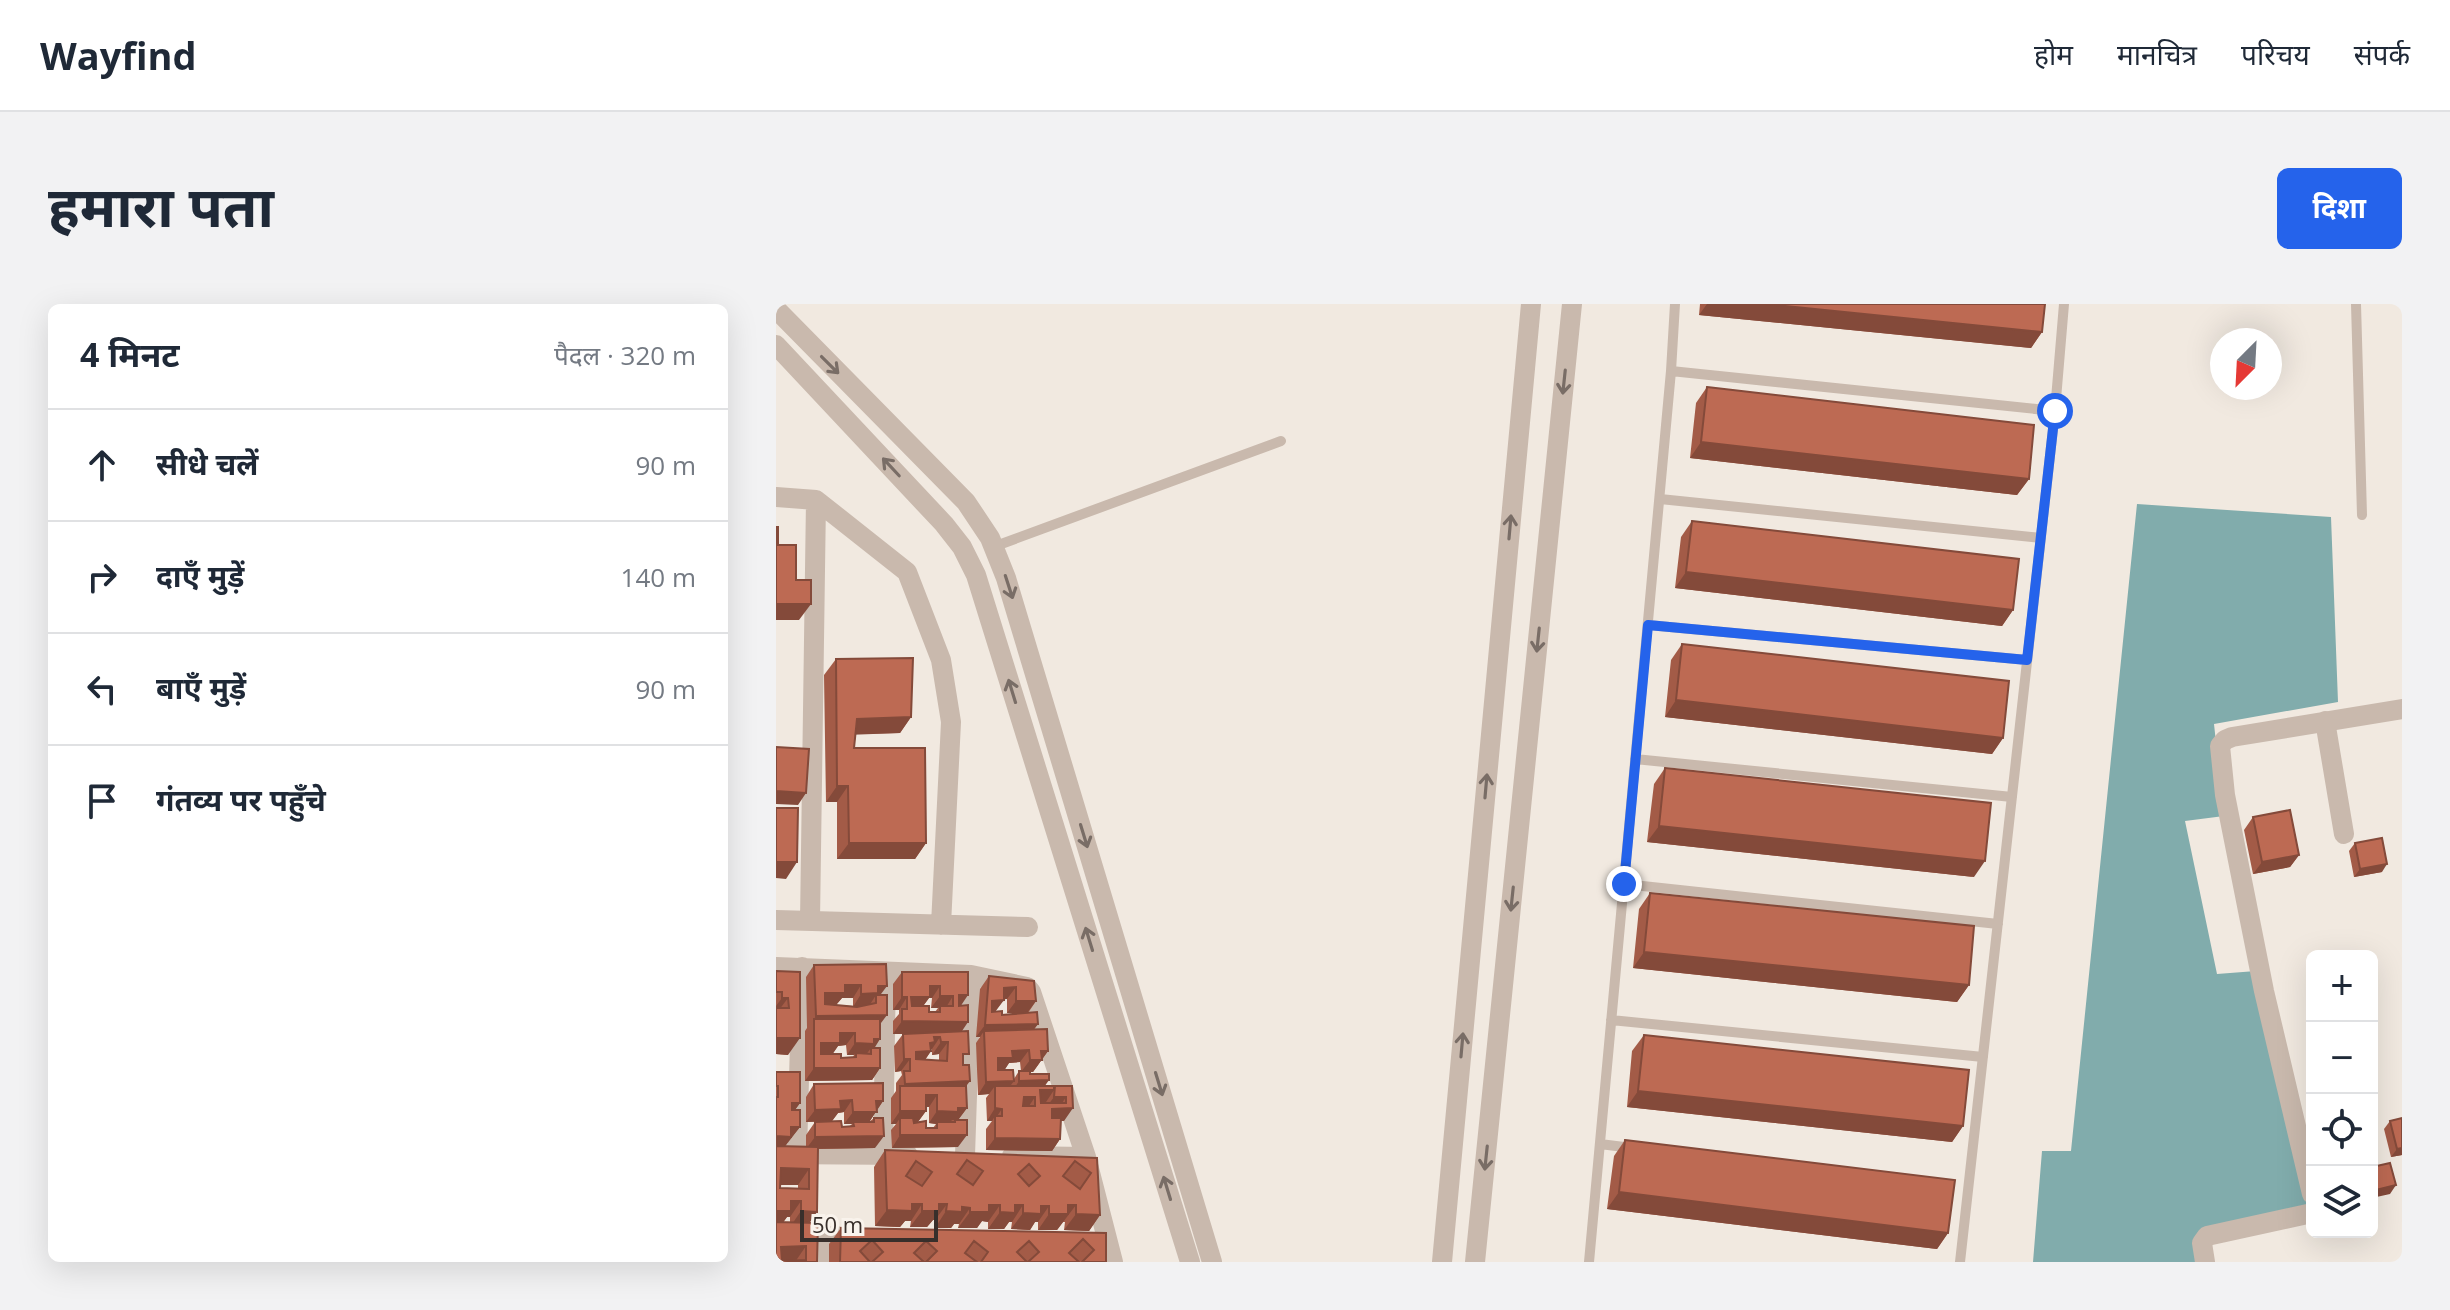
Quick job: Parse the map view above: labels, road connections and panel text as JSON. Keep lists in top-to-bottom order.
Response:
{
  "scale_bar": "50 m",
  "north": "bottom left",
  "page": {
    "header": "Wayfind",
    "nav": [
      "होम",
      "मानचित्र",
      "परिचय",
      "संपर्क"
    ],
    "title": "हमारा पता",
    "buttons": "दिशा",
    "heading": ["4 मिनट", "पैदल · 320 m"],
    "list": [
      ["सीधे चलें", "90 m"],
      ["दाएँ मुड़ें", "140 m"],
      ["बाएँ मुड़ें", "90 m"],
      "गंतव्य पर पहुँचे"
    ],
    "map_buttons": ["+", "−"],
    "scale": "50 m"
  }
}
